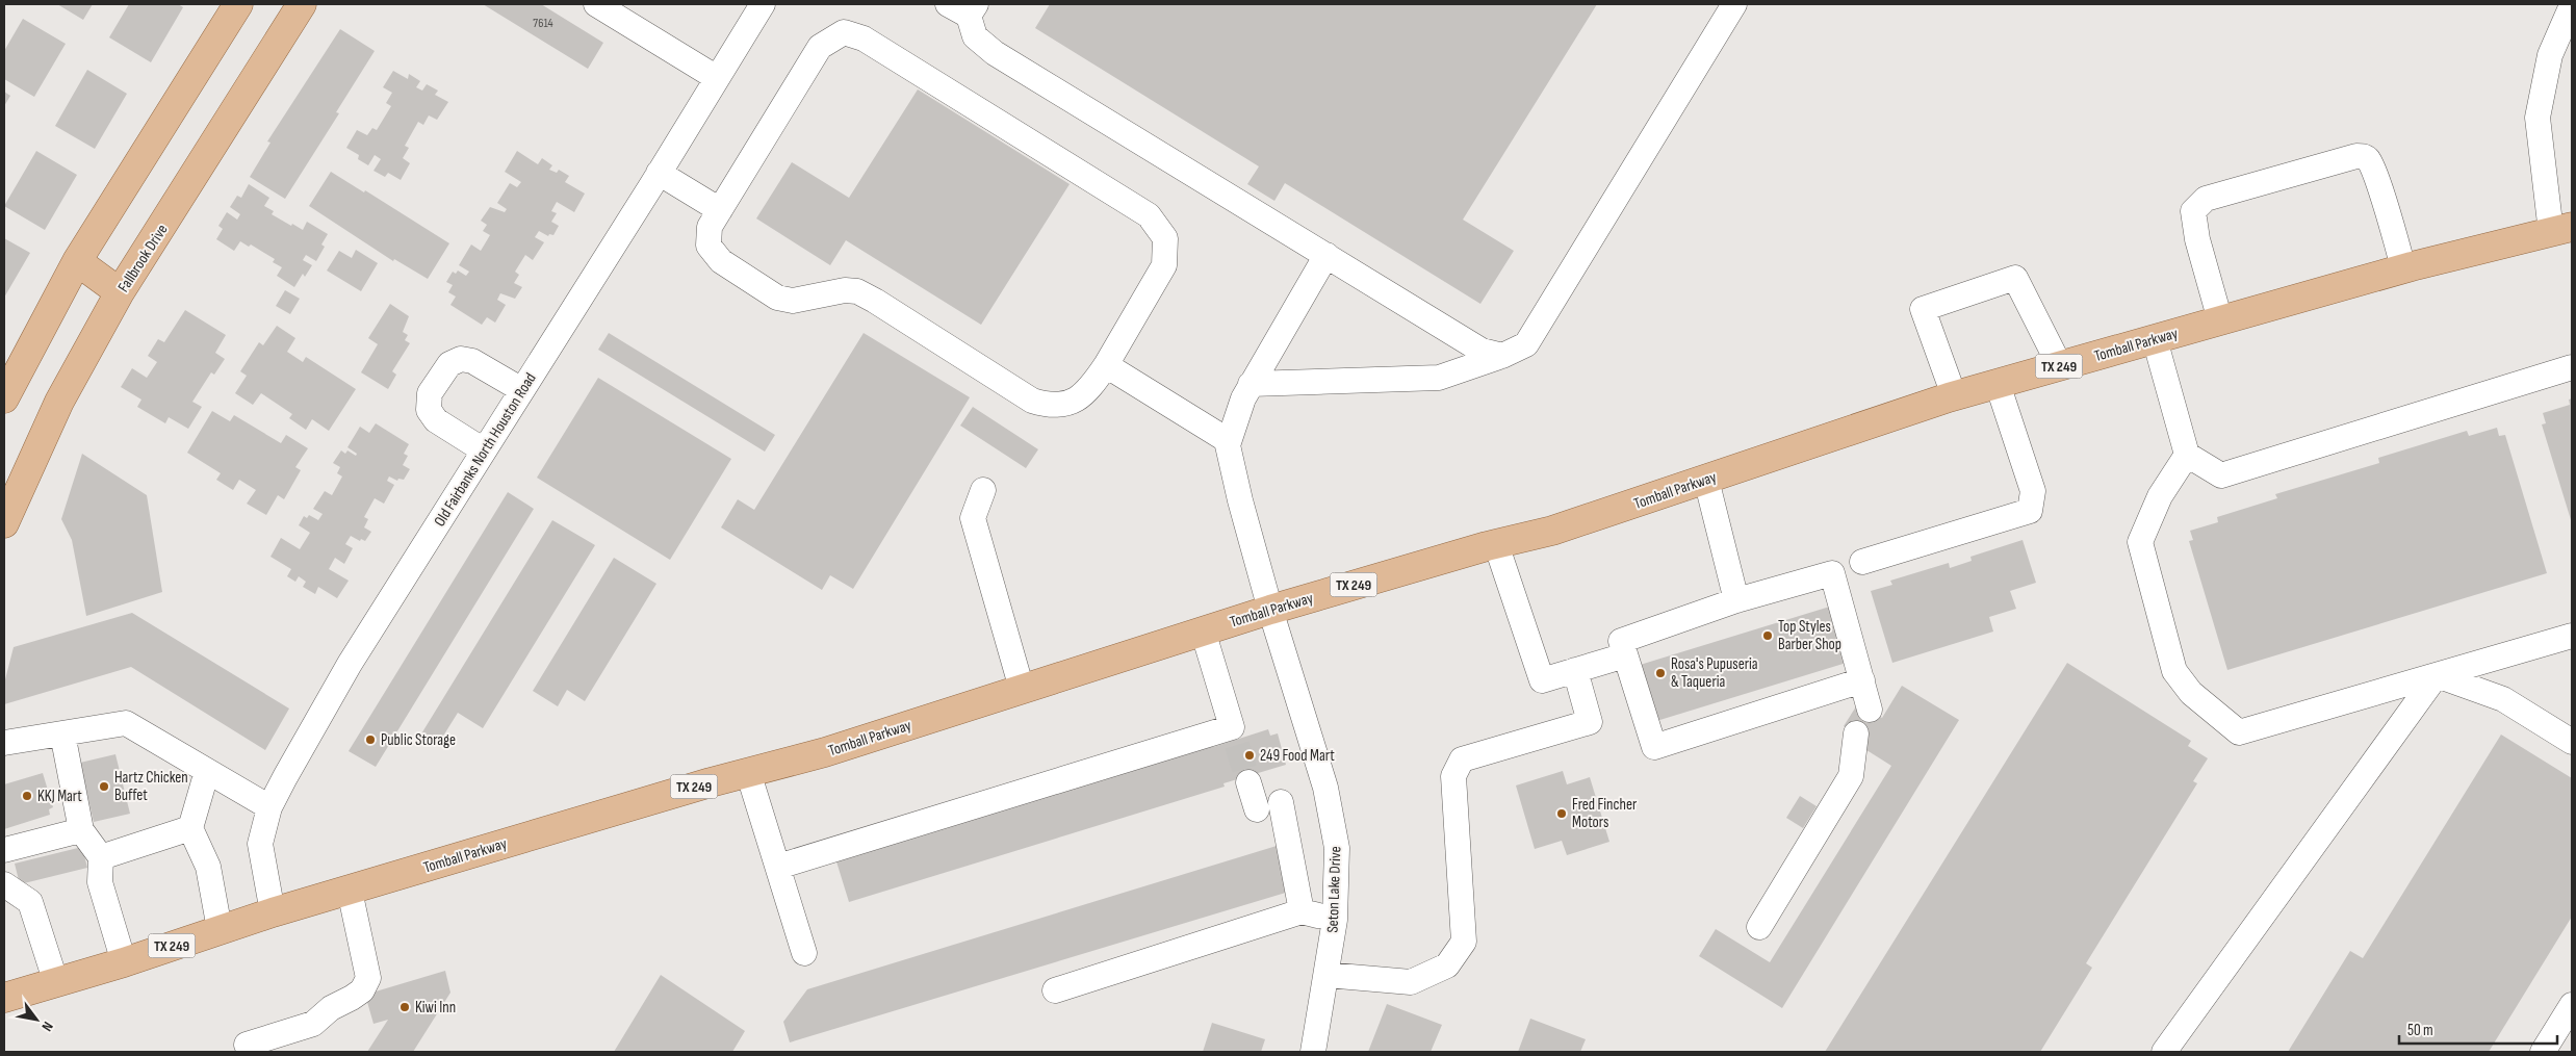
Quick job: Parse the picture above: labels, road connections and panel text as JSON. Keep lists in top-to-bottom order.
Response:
{
  "streets": {
    "main road": ["Fallbrook Drive", "Tomball Parkway", "TX 249"],
    "street": ["Old Fairbanks North Houston Road", "Seton Lake Drive"]
  },
  "crossings": [
    ["Tomball Parkway", "Old Fairbanks North Houston Road"],
    ["Tomball Parkway", "Seton Lake Drive"]
  ],
  "places": [
    "Top Styles Barber Shop",
    "Rosa's Pupuseria & Taqueria",
    "Public Storage",
    "249 Food Mart",
    "Hartz Chicken Buffet",
    "KKJ Mart",
    "Fred Fincher Motors",
    "Kiwi Inn"
  ],
  "house_numbers": ["7614"],
  "scale_bar": "50 m",
  "north": "bottom right"
}
